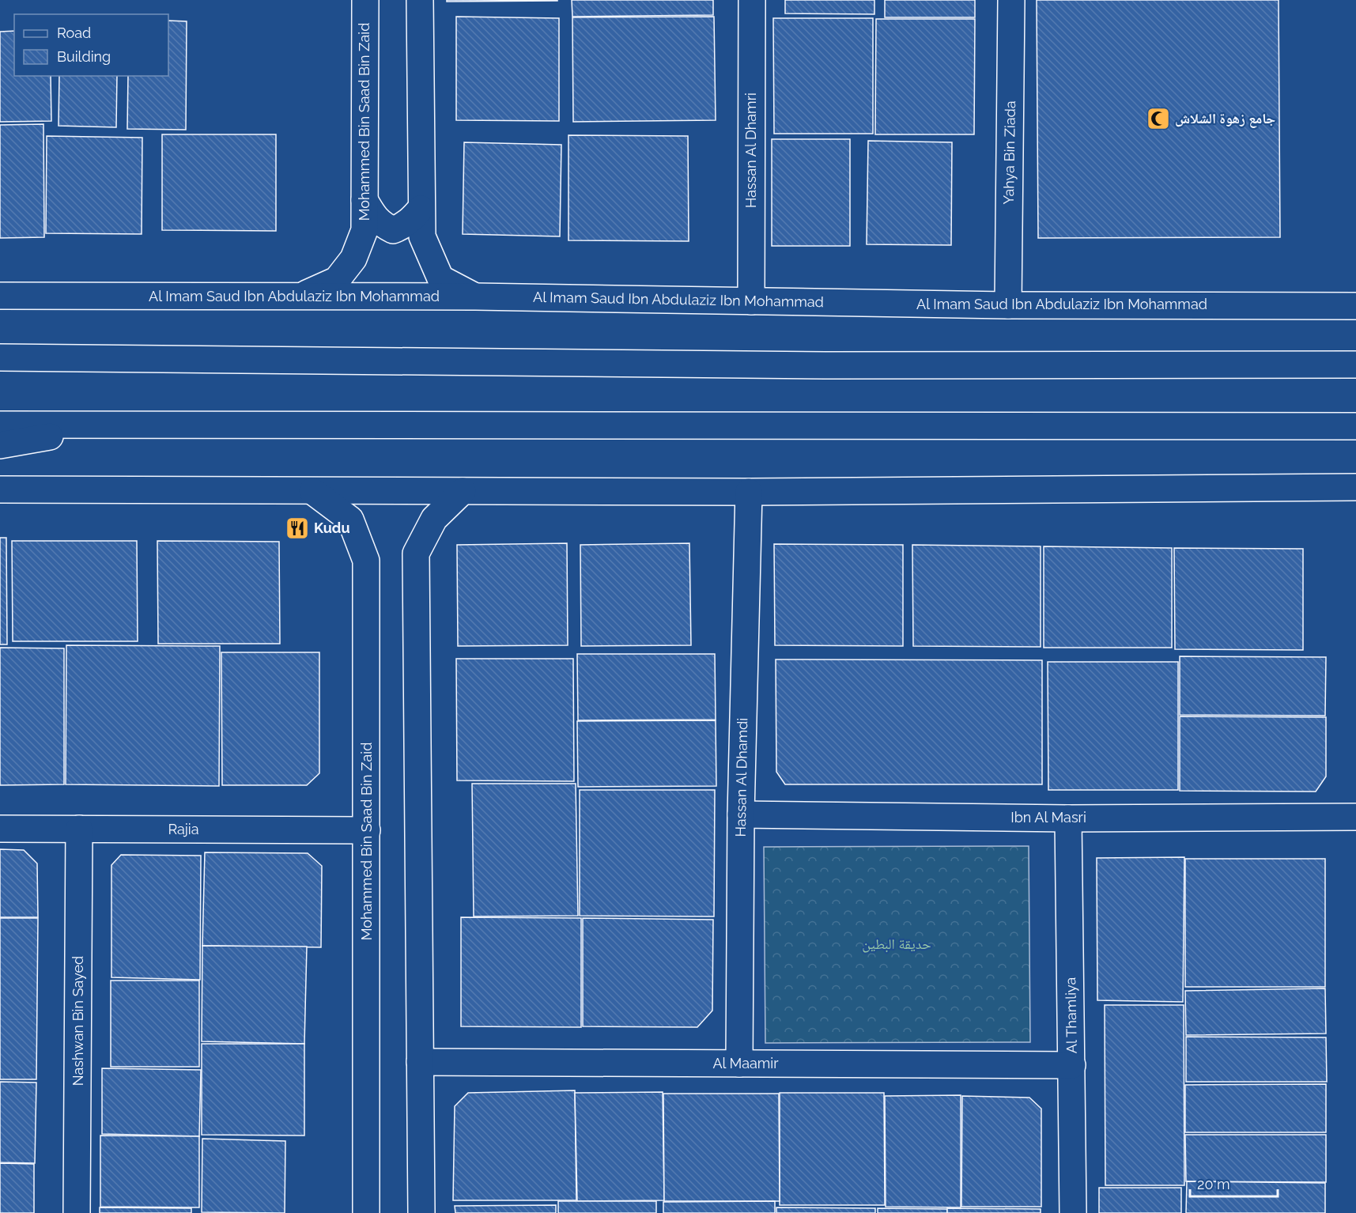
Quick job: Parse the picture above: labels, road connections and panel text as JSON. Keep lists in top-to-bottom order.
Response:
{
  "streets": {
    "street": [
      "Mohammed Bin Saad Bin Zaid",
      "Hassan Al Dhamri",
      "Yahya Bin Ziada",
      "Al Imam Saud Ibn Abdulaziz Ibn Mohammad",
      "Hassan Al Dhamdi",
      "Ibn Al Masri",
      "Rajia",
      "Al Thamliya",
      "Nashwan Bin Sayed",
      "Al Maamir"
    ]
  },
  "crossings": [
    ["Mohammed Bin Saad Bin Zaid", "Al Imam Saud Ibn Abdulaziz Ibn Mohammad"],
    ["Mohammed Bin Saad Bin Zaid", "Rajia"],
    ["Hassan Al Dhamri", "Al Imam Saud Ibn Abdulaziz Ibn Mohammad"],
    ["Yahya Bin Ziada", "Al Imam Saud Ibn Abdulaziz Ibn Mohammad"],
    ["Hassan Al Dhamdi", "Ibn Al Masri"],
    ["Hassan Al Dhamdi", "Al Maamir"],
    ["Ibn Al Masri", "Al Thamliya"],
    ["Rajia", "Nashwan Bin Sayed"],
    ["Al Thamliya", "Al Maamir"]
  ],
  "parks": ["حديقة البطين"],
  "places": {
    "mosque": ["جامع زهوة الشلاش"],
    "restaurant": ["Kudu"]
  },
  "legend": ["Road", "Building"],
  "scale_bar": "20 m"
}
